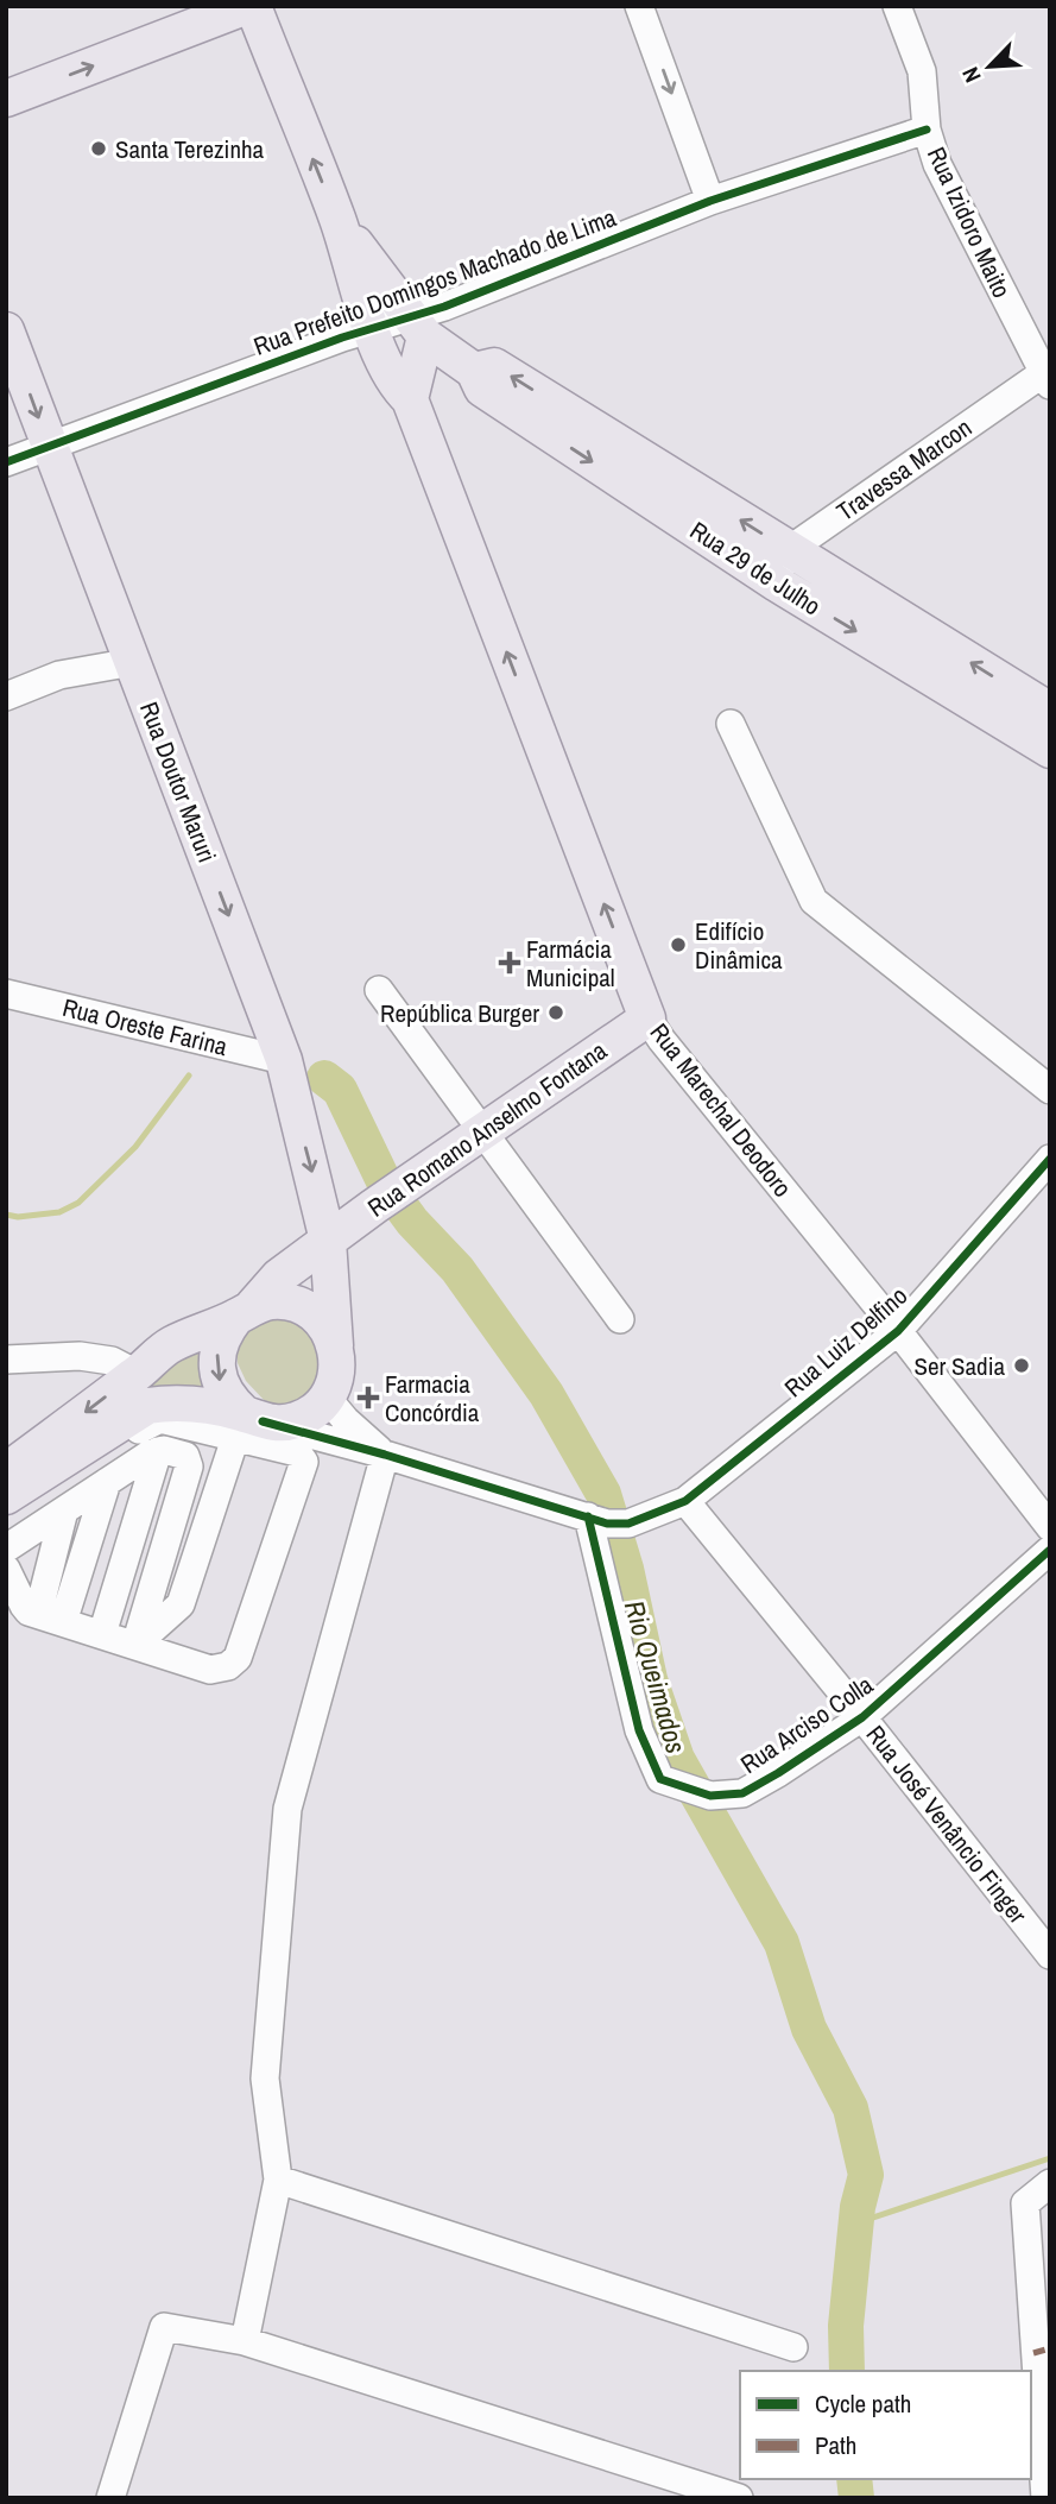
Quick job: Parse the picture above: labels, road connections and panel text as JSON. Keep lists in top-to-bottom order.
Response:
{
  "streets": {
    "main road": [
      "Rua 29 de Julho",
      "Rua Doutor Maruri",
      "Rua Marechal Deodoro",
      "Rua Romano Anselmo Fontana"
    ],
    "street": [
      "Rua Izidoro Maito",
      "Rua Prefeito Domingos Machado de Lima",
      "Travessa Marcon",
      "Rua Oreste Farina",
      "Rua Luiz Delfino",
      "Rua Arciso Colla",
      "Rua José Venâncio Finger"
    ]
  },
  "crossings": [
    ["Rua Izidoro Maito", "Rua Prefeito Domingos Machado de Lima"],
    ["Rua Izidoro Maito", "Travessa Marcon"],
    ["Rua Prefeito Domingos Machado de Lima", "Rua 29 de Julho"],
    ["Rua Prefeito Domingos Machado de Lima", "Rua Doutor Maruri"],
    ["Rua Prefeito Domingos Machado de Lima", "Rua Marechal Deodoro"],
    ["Travessa Marcon", "Rua 29 de Julho"],
    ["Rua 29 de Julho", "Rua Marechal Deodoro"],
    ["Rua Doutor Maruri", "Rua Oreste Farina"],
    ["Rua Doutor Maruri", "Rua Romano Anselmo Fontana"],
    ["Rua Marechal Deodoro", "Rua Romano Anselmo Fontana"],
    ["Rua Marechal Deodoro", "Rua Luiz Delfino"],
    ["Rua Luiz Delfino", "Rua Arciso Colla"],
    ["Rua Luiz Delfino", "Rua José Venâncio Finger"],
    ["Rua Arciso Colla", "Rua José Venâncio Finger"]
  ],
  "one_way": ["Rua Doutor Maruri", "Rua Marechal Deodoro"],
  "water": ["Rio Queimados"],
  "places": {
    "other": [
      "Santa Terezinha",
      "Edifício Dinâmica",
      "República Burger",
      "Ser Sadia"
    ],
    "health": ["Farmácia Municipal", "Farmacia Concórdia"]
  },
  "legend": ["Cycle path", "Path"],
  "north": "bottom left"
}
